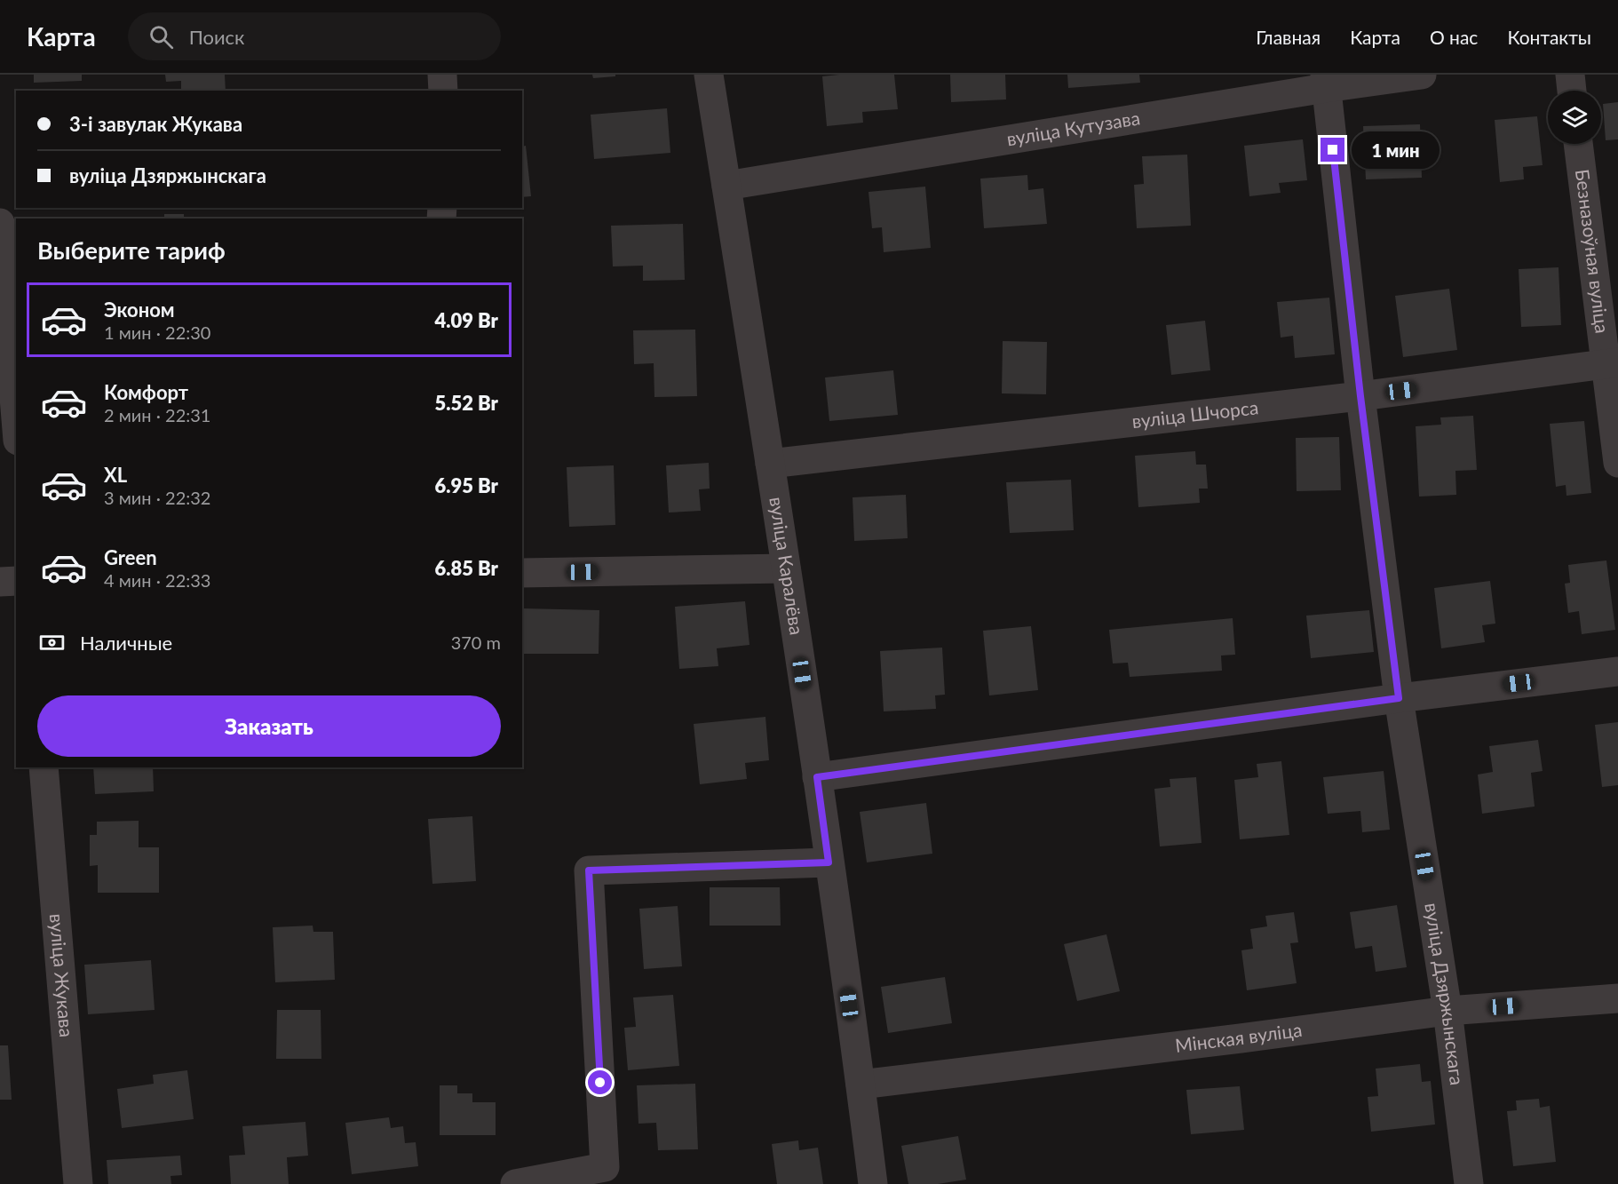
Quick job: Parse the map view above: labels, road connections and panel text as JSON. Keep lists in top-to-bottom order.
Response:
{
  "streets": {
    "street": [
      "вуліца Кутузава",
      "Безназоўная вуліца",
      "вуліца Шчорса",
      "вуліца Каралёва",
      "вуліца Жукава",
      "вуліца Дзяржынскага",
      "Мінская вуліца"
    ]
  },
  "crossings": [
    ["вуліца Кутузава", "вуліца Каралёва"],
    ["вуліца Кутузава", "вуліца Дзяржынскага"],
    ["Безназоўная вуліца", "вуліца Шчорса"],
    ["вуліца Шчорса", "вуліца Каралёва"],
    ["вуліца Шчорса", "вуліца Дзяржынскага"],
    ["вуліца Каралёва", "Мінская вуліца"],
    ["вуліца Дзяржынскага", "Мінская вуліца"]
  ],
  "page": {
    "header": "Карта",
    "search": "Поиск",
    "nav": [
      "Главная",
      "Карта",
      "О нас",
      "Контакты"
    ],
    "banner": ["3-і завулак Жукава", "вуліца Дзяржынскага"],
    "bubble": "1 мин",
    "heading": "Выберите тариф",
    "list": [
      {
        "name": "Эконом",
        "note": "1 мин · 22:30",
        "value": "4.09 Br"
      },
      {
        "name": "Комфорт",
        "note": "2 мин · 22:31",
        "value": "5.52 Br"
      },
      {
        "name": "XL",
        "note": "3 мин · 22:32",
        "value": "6.95 Br"
      },
      {
        "name": "Green",
        "note": "4 мин · 22:33",
        "value": "6.85 Br"
      }
    ],
    "pay": ["Наличные", "370 m"],
    "buttons": "Заказать"
  }
}
